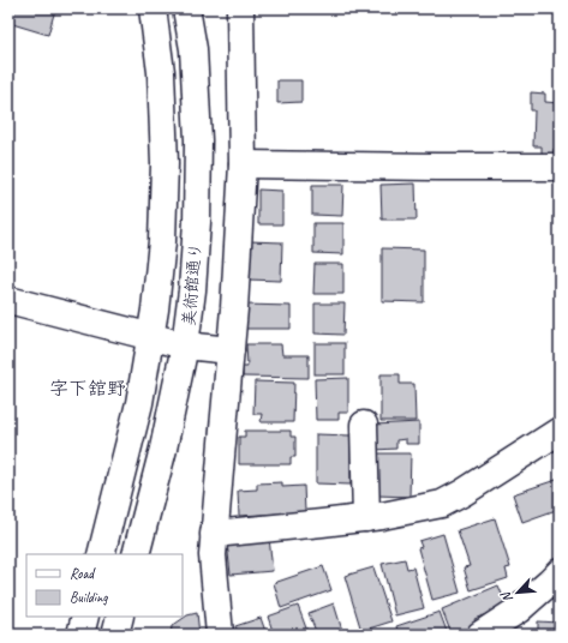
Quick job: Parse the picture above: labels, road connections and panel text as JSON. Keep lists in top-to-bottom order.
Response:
{
  "streets": {
    "street": ["美術館通り"]
  },
  "districts": ["字下舘野"],
  "legend": ["Road", "Building"],
  "north": "bottom left"
}
